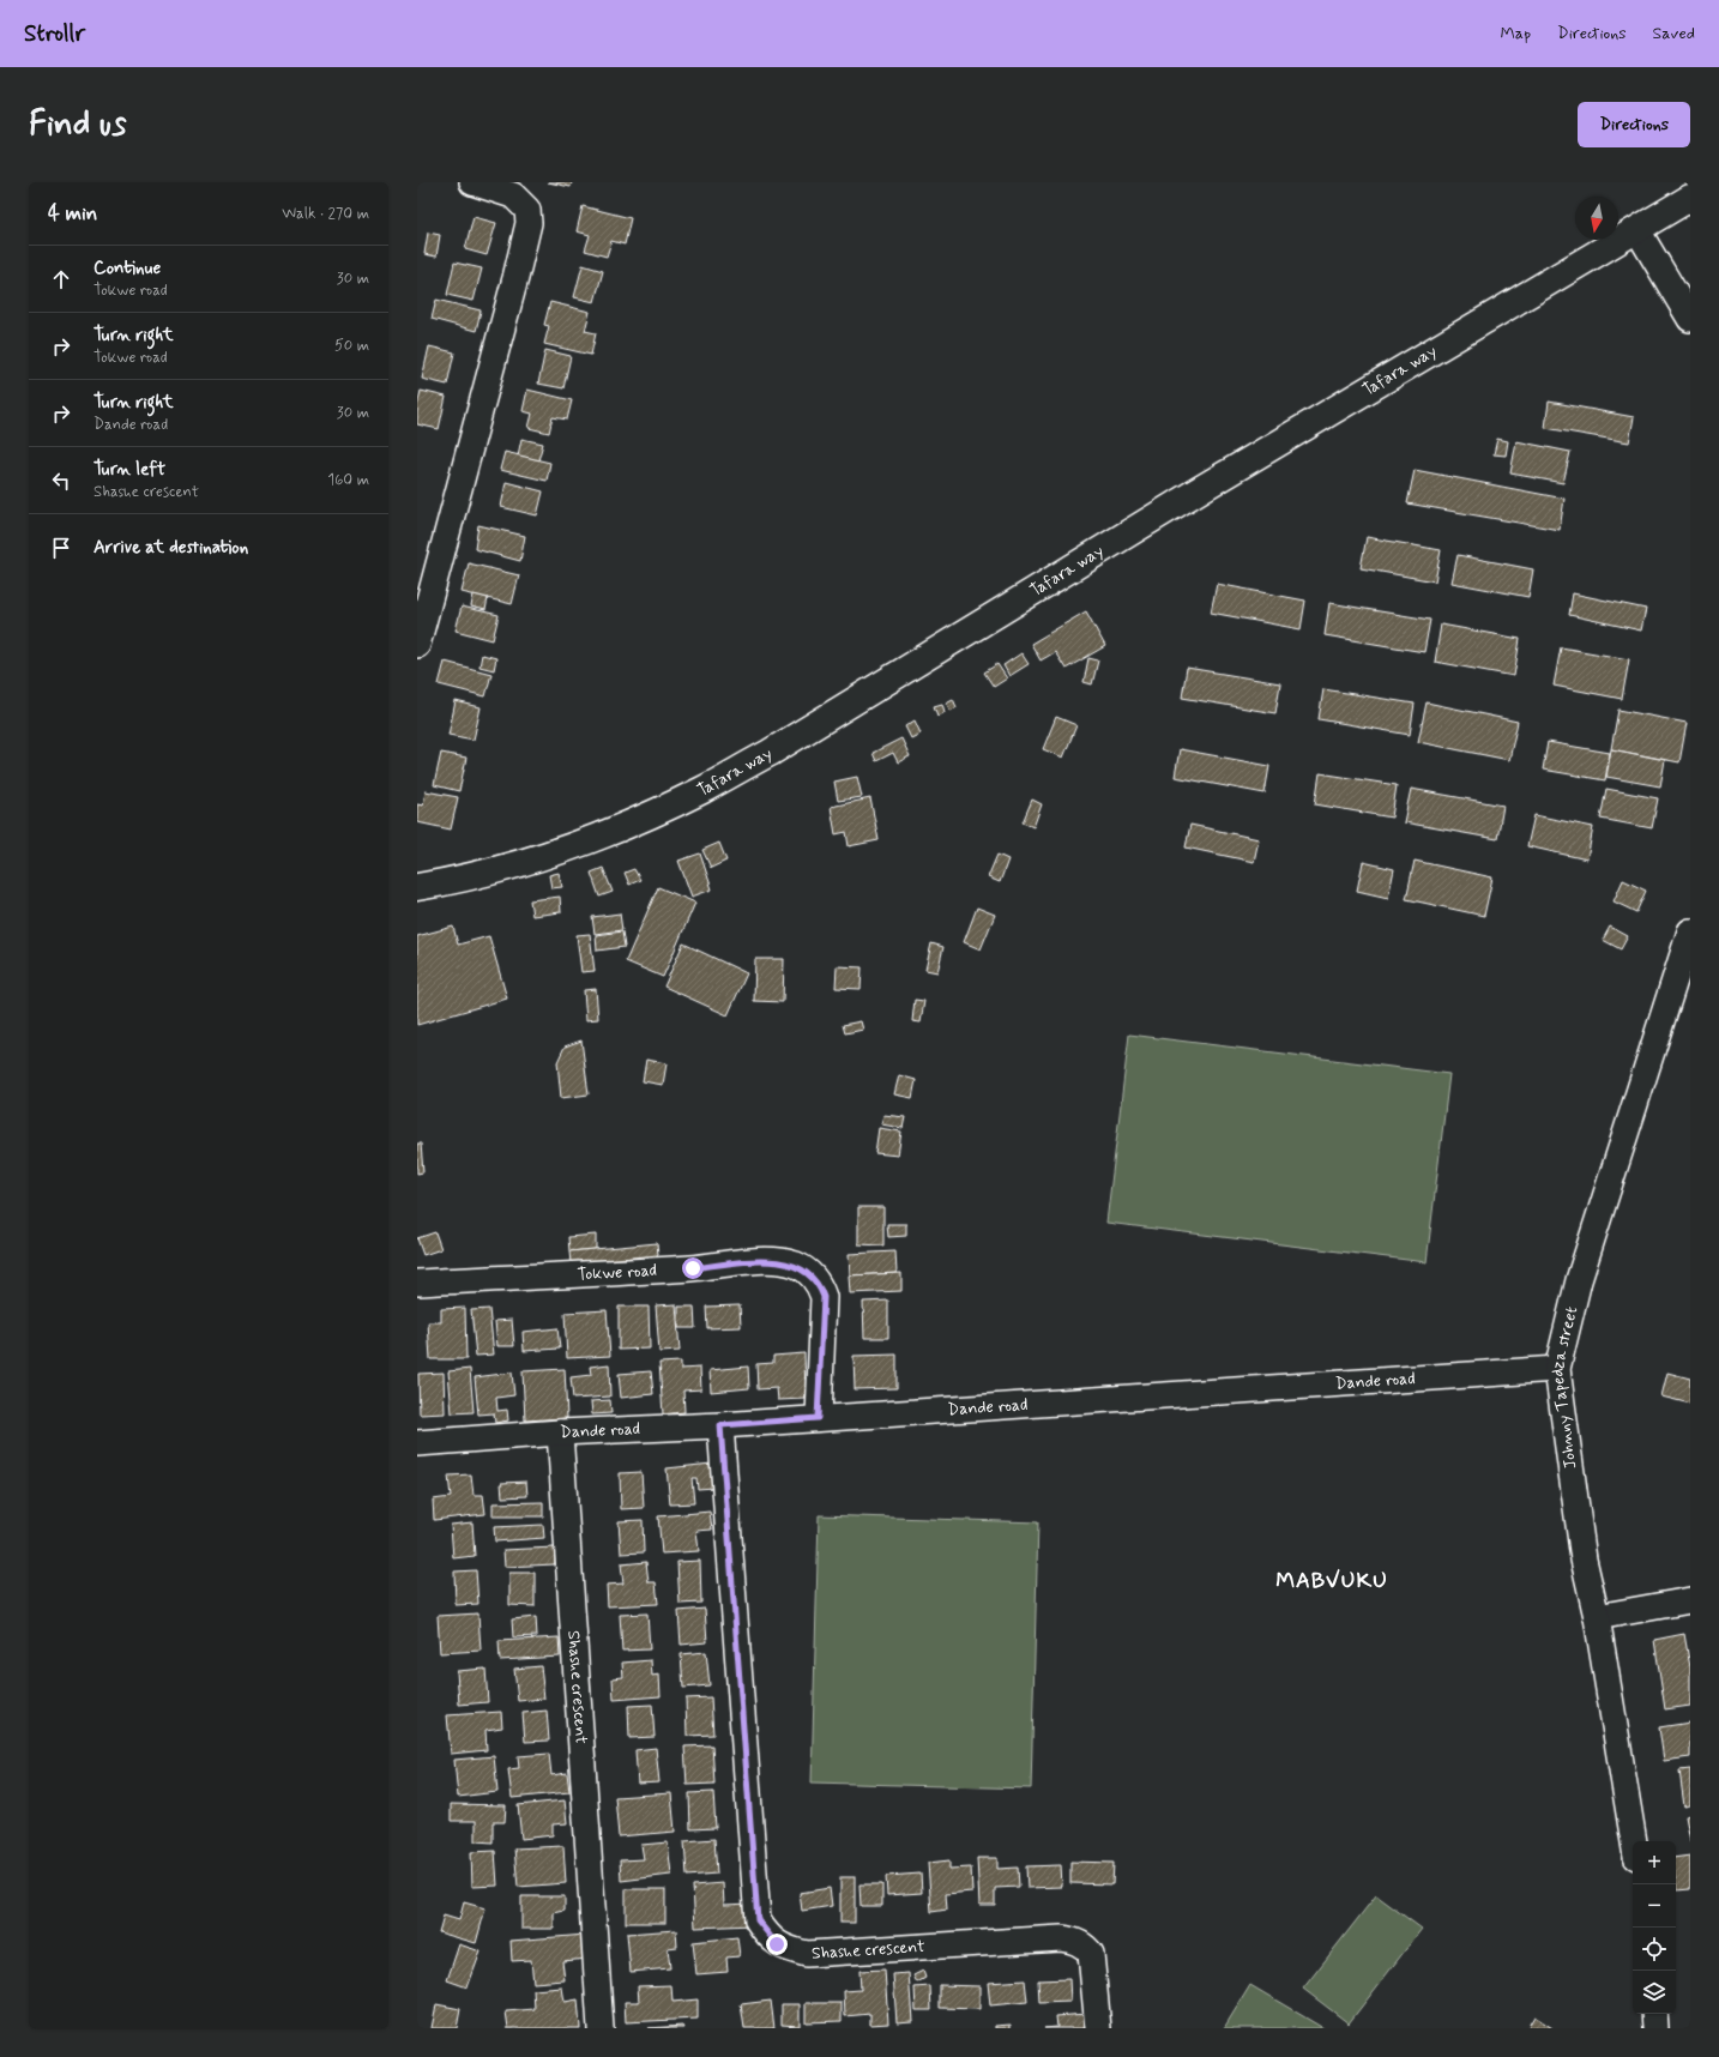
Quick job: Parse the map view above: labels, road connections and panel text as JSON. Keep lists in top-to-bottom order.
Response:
{
  "streets": {
    "street": [
      "Tafara way",
      "Tokwe road",
      "Dande road",
      "Johnny Tapedza street",
      "Shashe crescent"
    ]
  },
  "crossings": [
    ["Tokwe road", "Dande road"],
    ["Dande road", "Johnny Tapedza street"],
    ["Dande road", "Shashe crescent"]
  ],
  "districts": ["MABVUKU"],
  "north": "bottom",
  "page": {
    "header": "Strollr",
    "nav": ["Map", "Directions", "Saved"],
    "buttons": "Directions",
    "title": "Find us",
    "heading": ["4 min", "Walk · 270 m"],
    "list": [
      ["Continue", "Tokwe road", "30 m"],
      ["Turn right", "Tokwe road", "50 m"],
      ["Turn right", "Dande road", "30 m"],
      ["Turn left", "Shashe crescent", "160 m"],
      "Arrive at destination"
    ],
    "map_buttons": ["+", "−"]
  }
}
